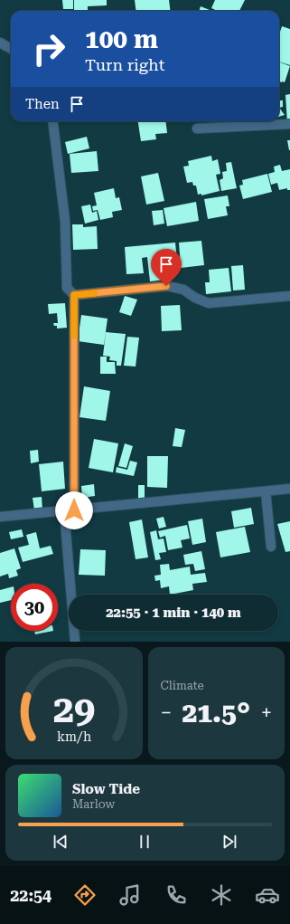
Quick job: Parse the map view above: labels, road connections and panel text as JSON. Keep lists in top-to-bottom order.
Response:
{
  "page": {
    "turn": ["100 m", "Turn right"],
    "then": "Then",
    "limit": "30",
    "trip": "22:55 · 1 min · 140 m",
    "tile": "Climate",
    "heat": ["−", "21.5°", "+"],
    "song": ["Slow Tide", "Marlow"],
    "tabs": "22:54",
    "gauge": ["29", "km/h"]
  }
}
